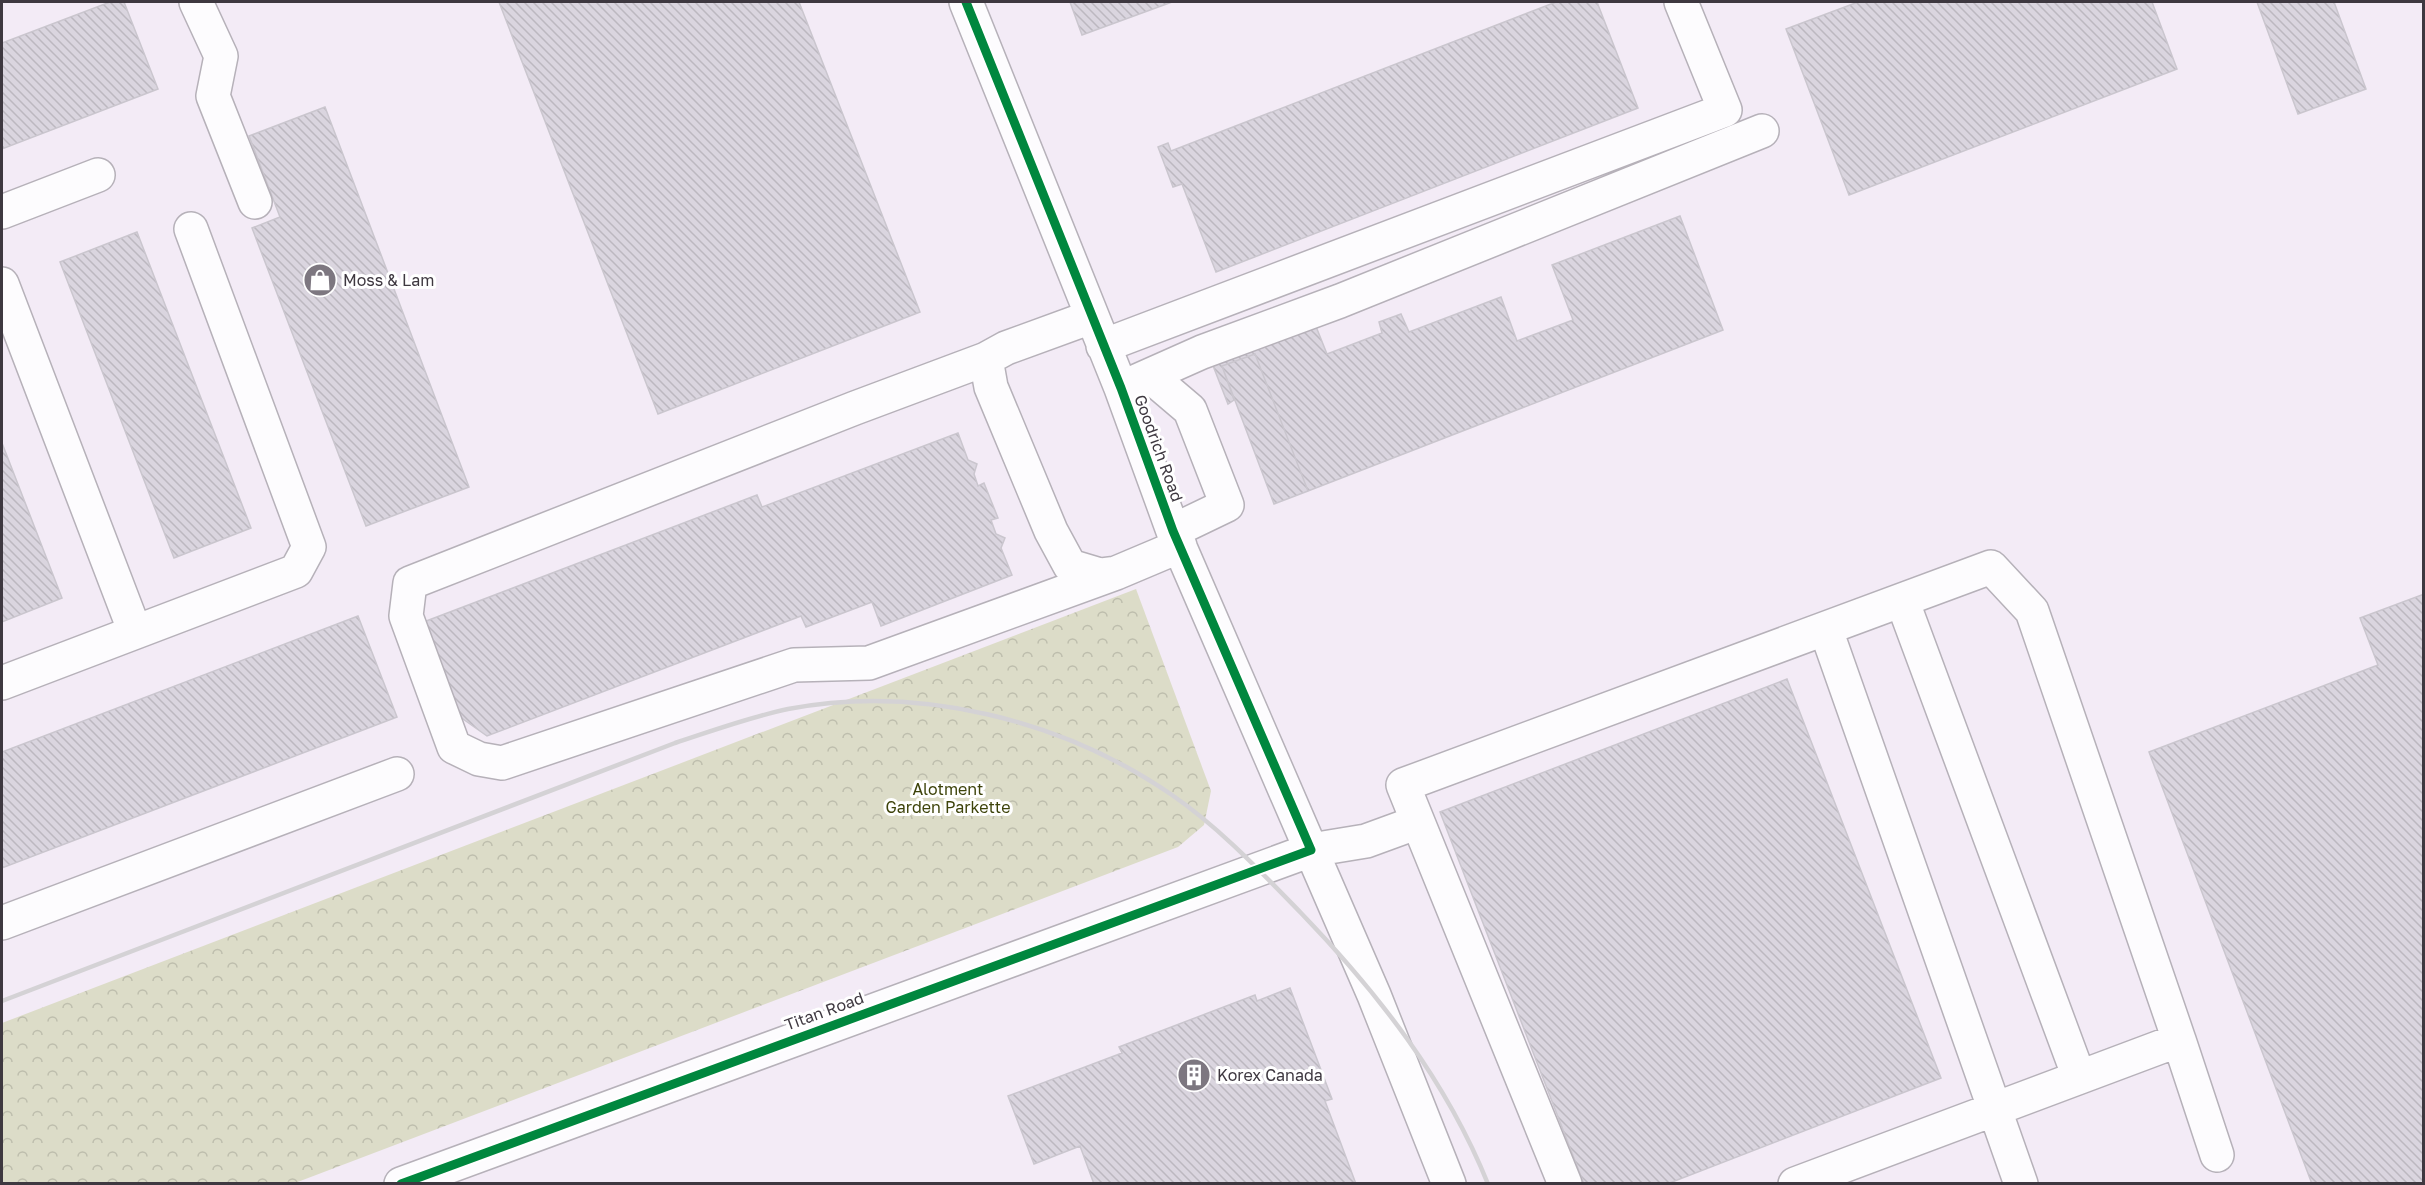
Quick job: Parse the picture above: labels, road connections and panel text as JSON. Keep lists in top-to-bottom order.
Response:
{
  "streets": {
    "street": ["Goodrich Road", "Titan Road"]
  },
  "crossings": [
    ["Goodrich Road", "Titan Road"]
  ],
  "parks": ["Alotment Garden Parkette"],
  "places": {
    "shop": ["Moss & Lam"],
    "building": ["Korex Canada"]
  }
}
